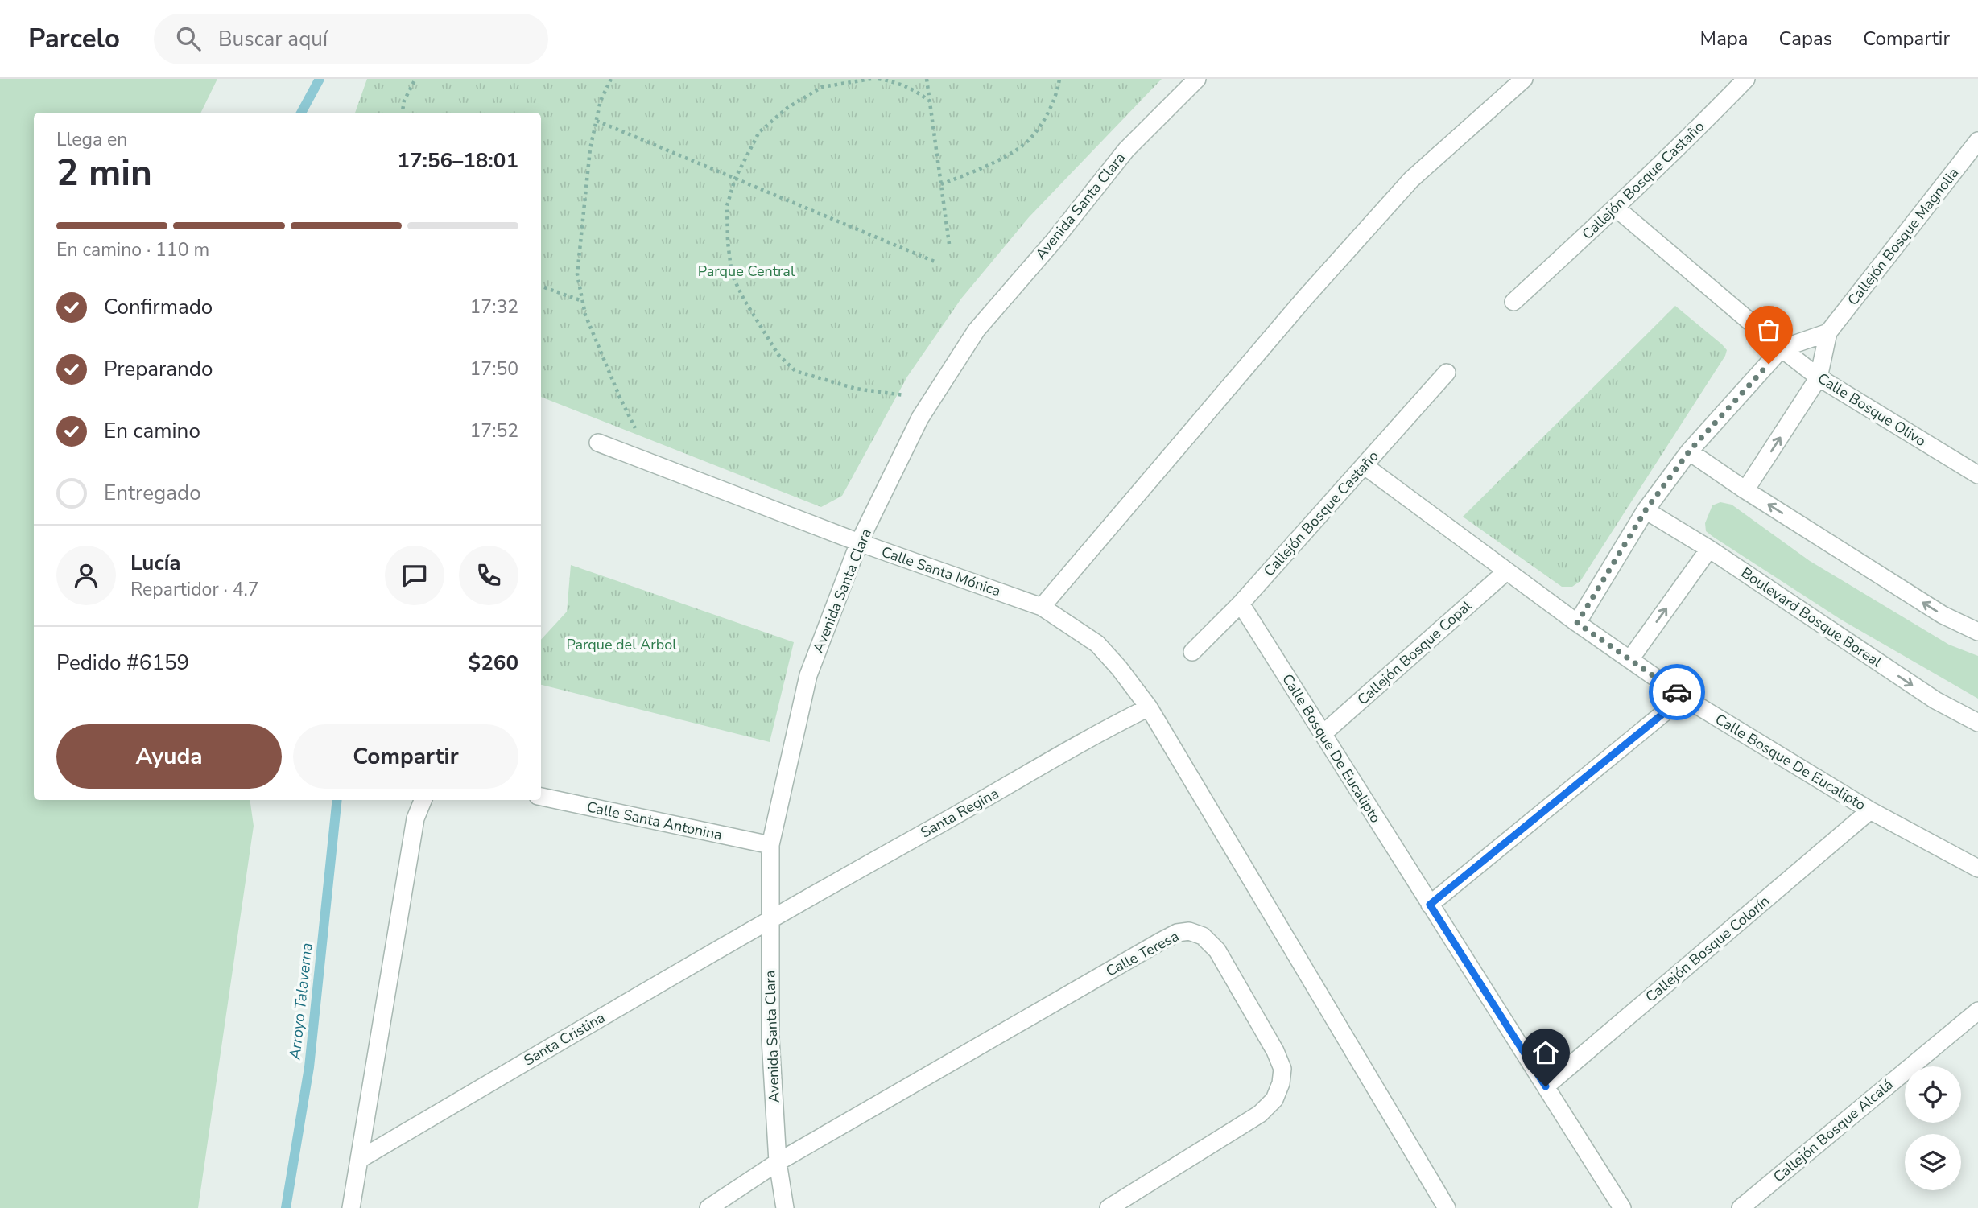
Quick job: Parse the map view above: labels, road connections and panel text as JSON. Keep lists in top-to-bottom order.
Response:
{
  "streets": {
    "street": [
      "Callejón Bosque Castaño",
      "Avenida Santa Clara",
      "Callejón Bosque Magnolia",
      "Calle Bosque Olivo",
      "Calle Santa Mónica",
      "Boulevard Bosque Boreal",
      "Callejón Bosque Copal",
      "Calle Bosque De Eucalipto",
      "Santa Regina",
      "Calle Santa Antonina",
      "Callejón Bosque Colorín",
      "Calle Teresa",
      "Santa Cristina",
      "Callejón Bosque Alcalá"
    ]
  },
  "crossings": [
    ["Callejón Bosque Castaño", "Calle Bosque Olivo"],
    ["Callejón Bosque Castaño", "Calle Bosque De Eucalipto"],
    ["Avenida Santa Clara", "Calle Santa Mónica"],
    ["Avenida Santa Clara", "Santa Regina"],
    ["Avenida Santa Clara", "Calle Santa Antonina"],
    ["Avenida Santa Clara", "Calle Teresa"],
    ["Avenida Santa Clara", "Santa Cristina"],
    ["Callejón Bosque Magnolia", "Calle Bosque Olivo"],
    ["Calle Santa Mónica", "Santa Regina"],
    ["Callejón Bosque Copal", "Calle Bosque De Eucalipto"],
    ["Calle Bosque De Eucalipto", "Callejón Bosque Colorín"],
    ["Santa Regina", "Santa Cristina"]
  ],
  "water": ["Arroyo Talaverna"],
  "parks": ["Parque Central", "Parque del Arbol"],
  "page": {
    "header": "Parcelo",
    "search": "Buscar aquí",
    "nav": ["Mapa", "Capas", "Compartir"],
    "heading": ["2 min", "Llega en", "17:56–18:01"],
    "panel": [
      "Lucía",
      "Repartidor · 4.7",
      "Pedido #6159",
      "$260"
    ],
    "bar": "En camino · 110 m",
    "list": [
      ["Confirmado", "17:32"],
      ["Preparando", "17:50"],
      ["En camino", "17:52"],
      "Entregado"
    ],
    "buttons": ["Ayuda", "Compartir"]
  }
}
